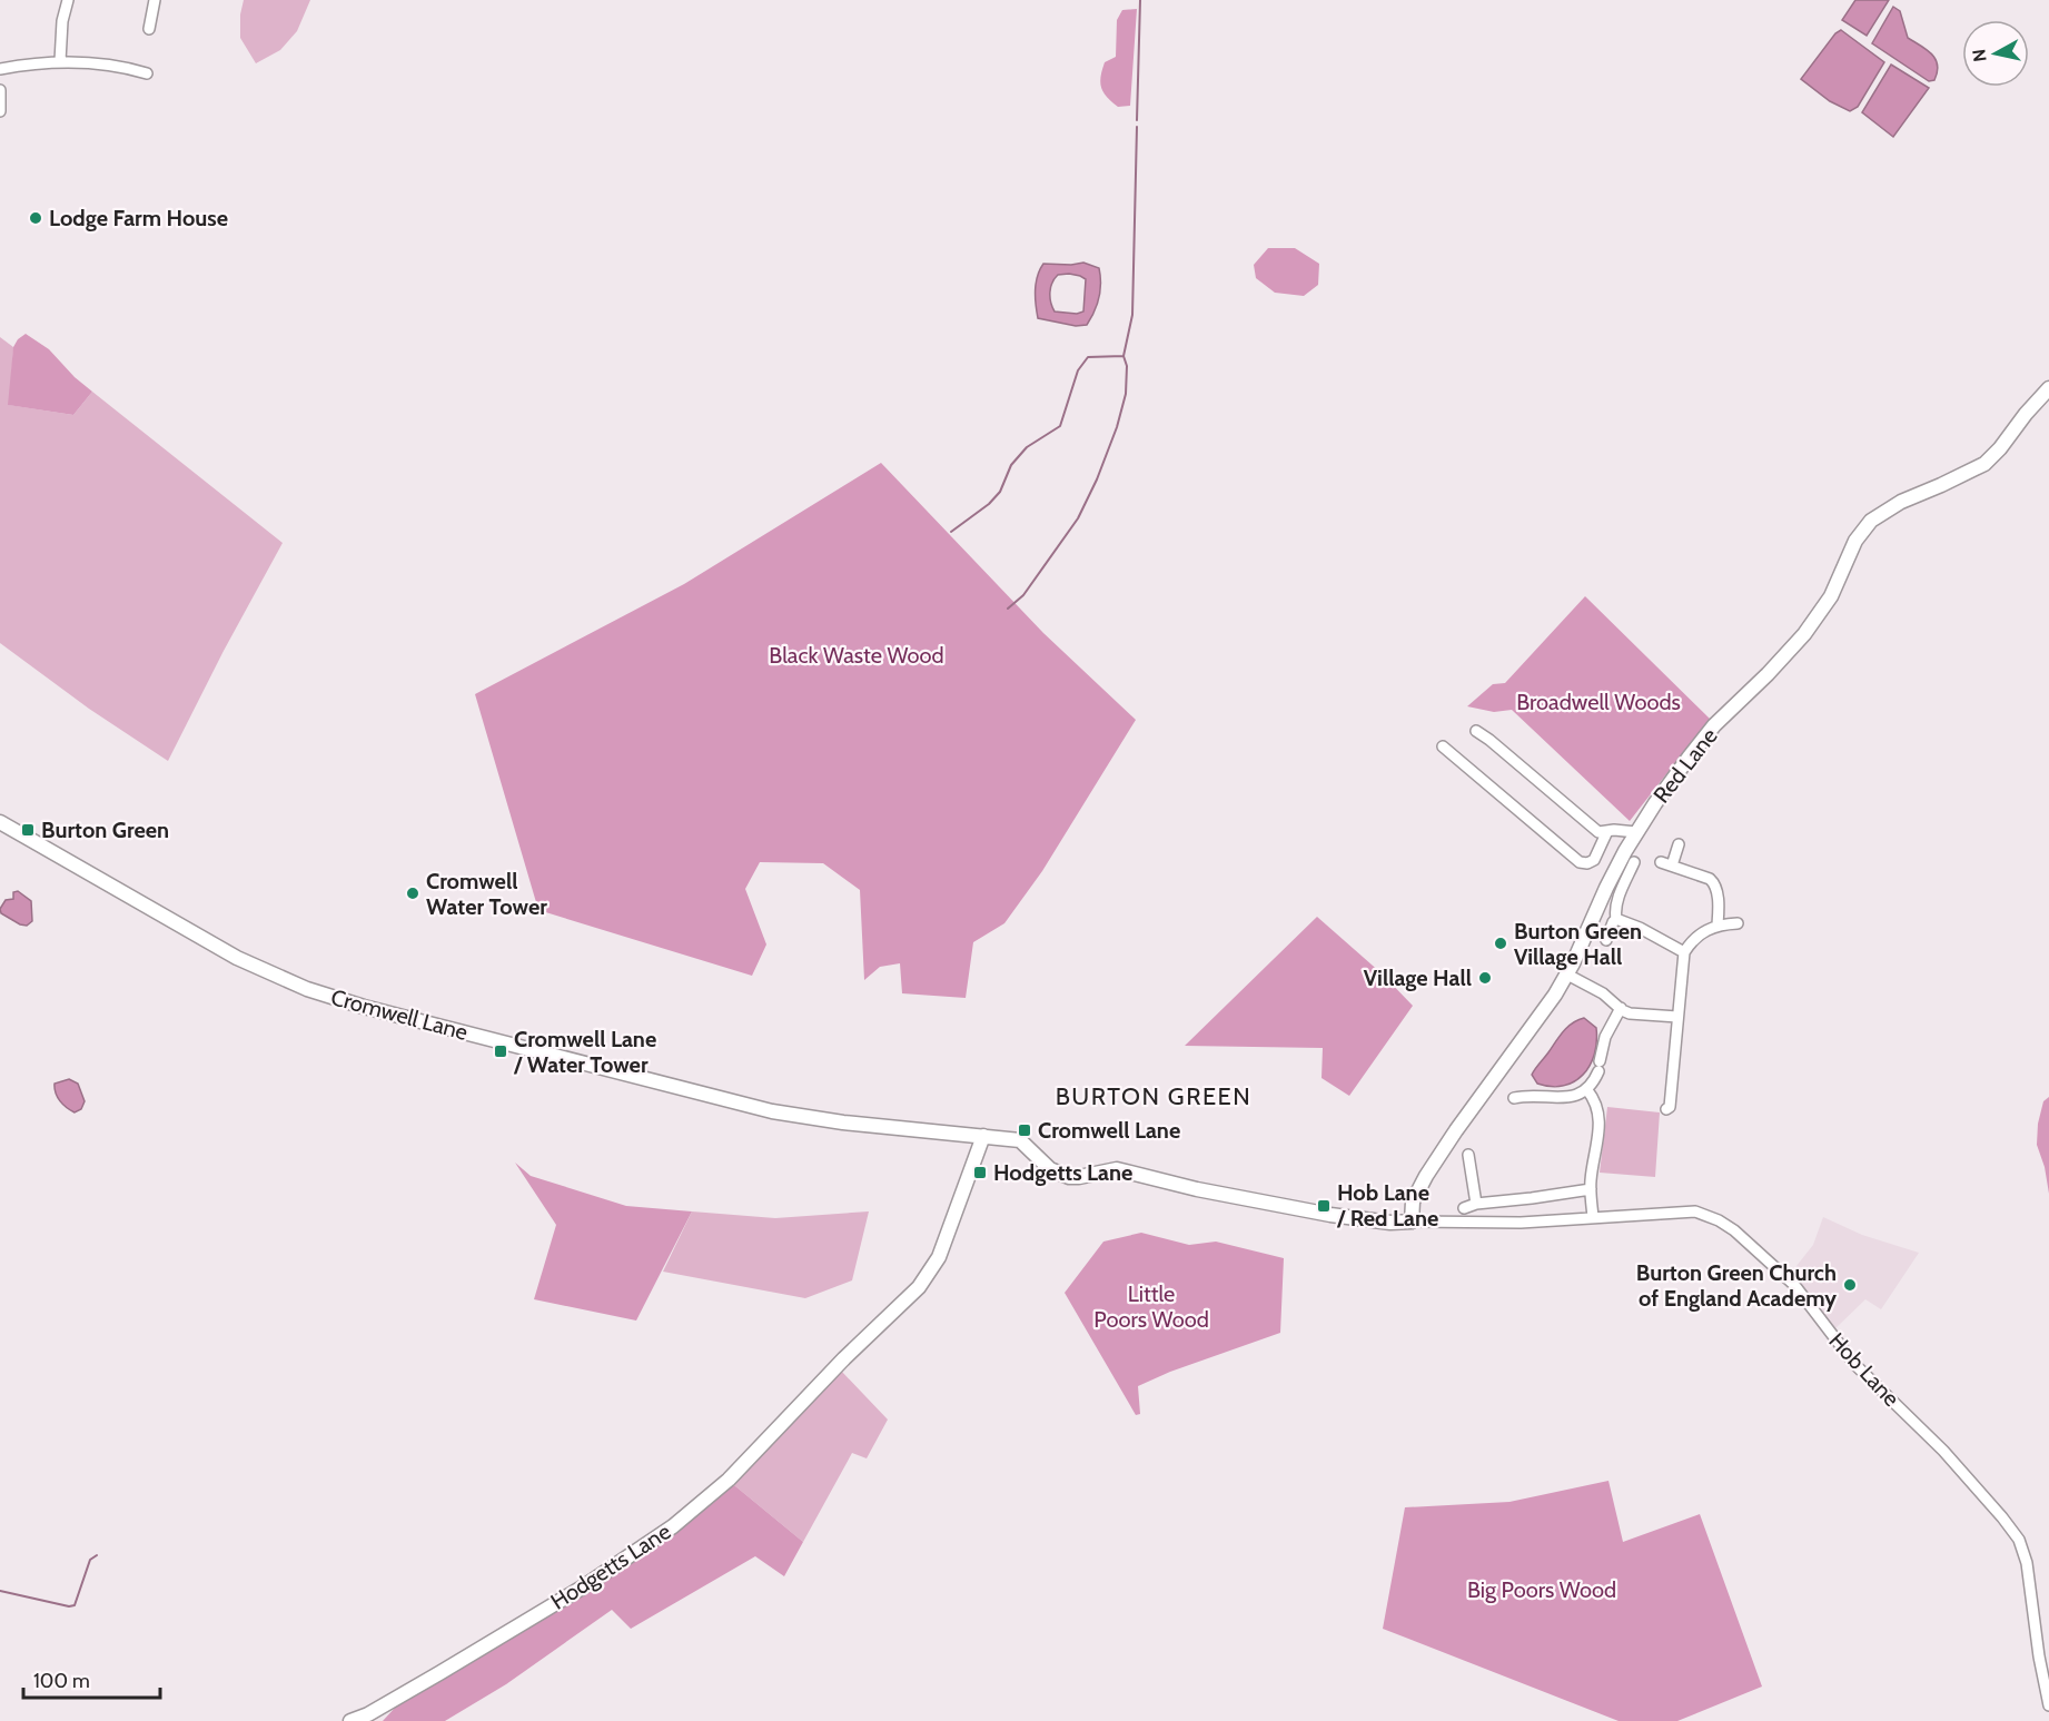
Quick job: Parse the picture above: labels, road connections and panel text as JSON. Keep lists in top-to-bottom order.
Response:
{
  "streets": {
    "street": [
      "Red Lane",
      "Cromwell Lane",
      "Hob Lane",
      "Hodgetts Lane"
    ]
  },
  "crossings": [
    ["Red Lane", "Cromwell Lane"],
    ["Red Lane", "Hob Lane"],
    ["Cromwell Lane", "Hob Lane"],
    ["Cromwell Lane", "Hodgetts Lane"]
  ],
  "districts": ["BURTON GREEN"],
  "parks": [
    "Black Waste Wood",
    "Broadwell Woods",
    "Little Poors Wood",
    "Big Poors Wood"
  ],
  "places": {
    "other": [
      "Lodge Farm House",
      "Cromwell Water Tower",
      "Burton Green Village Hall",
      "Village Hall",
      "Burton Green Church of England Academy"
    ],
    "transit": [
      "Burton Green",
      "Cromwell Lane / Water Tower",
      "Cromwell Lane",
      "Hodgetts Lane",
      "Hob Lane / Red Lane"
    ]
  },
  "scale_bar": "100 m",
  "north": "left"
}
